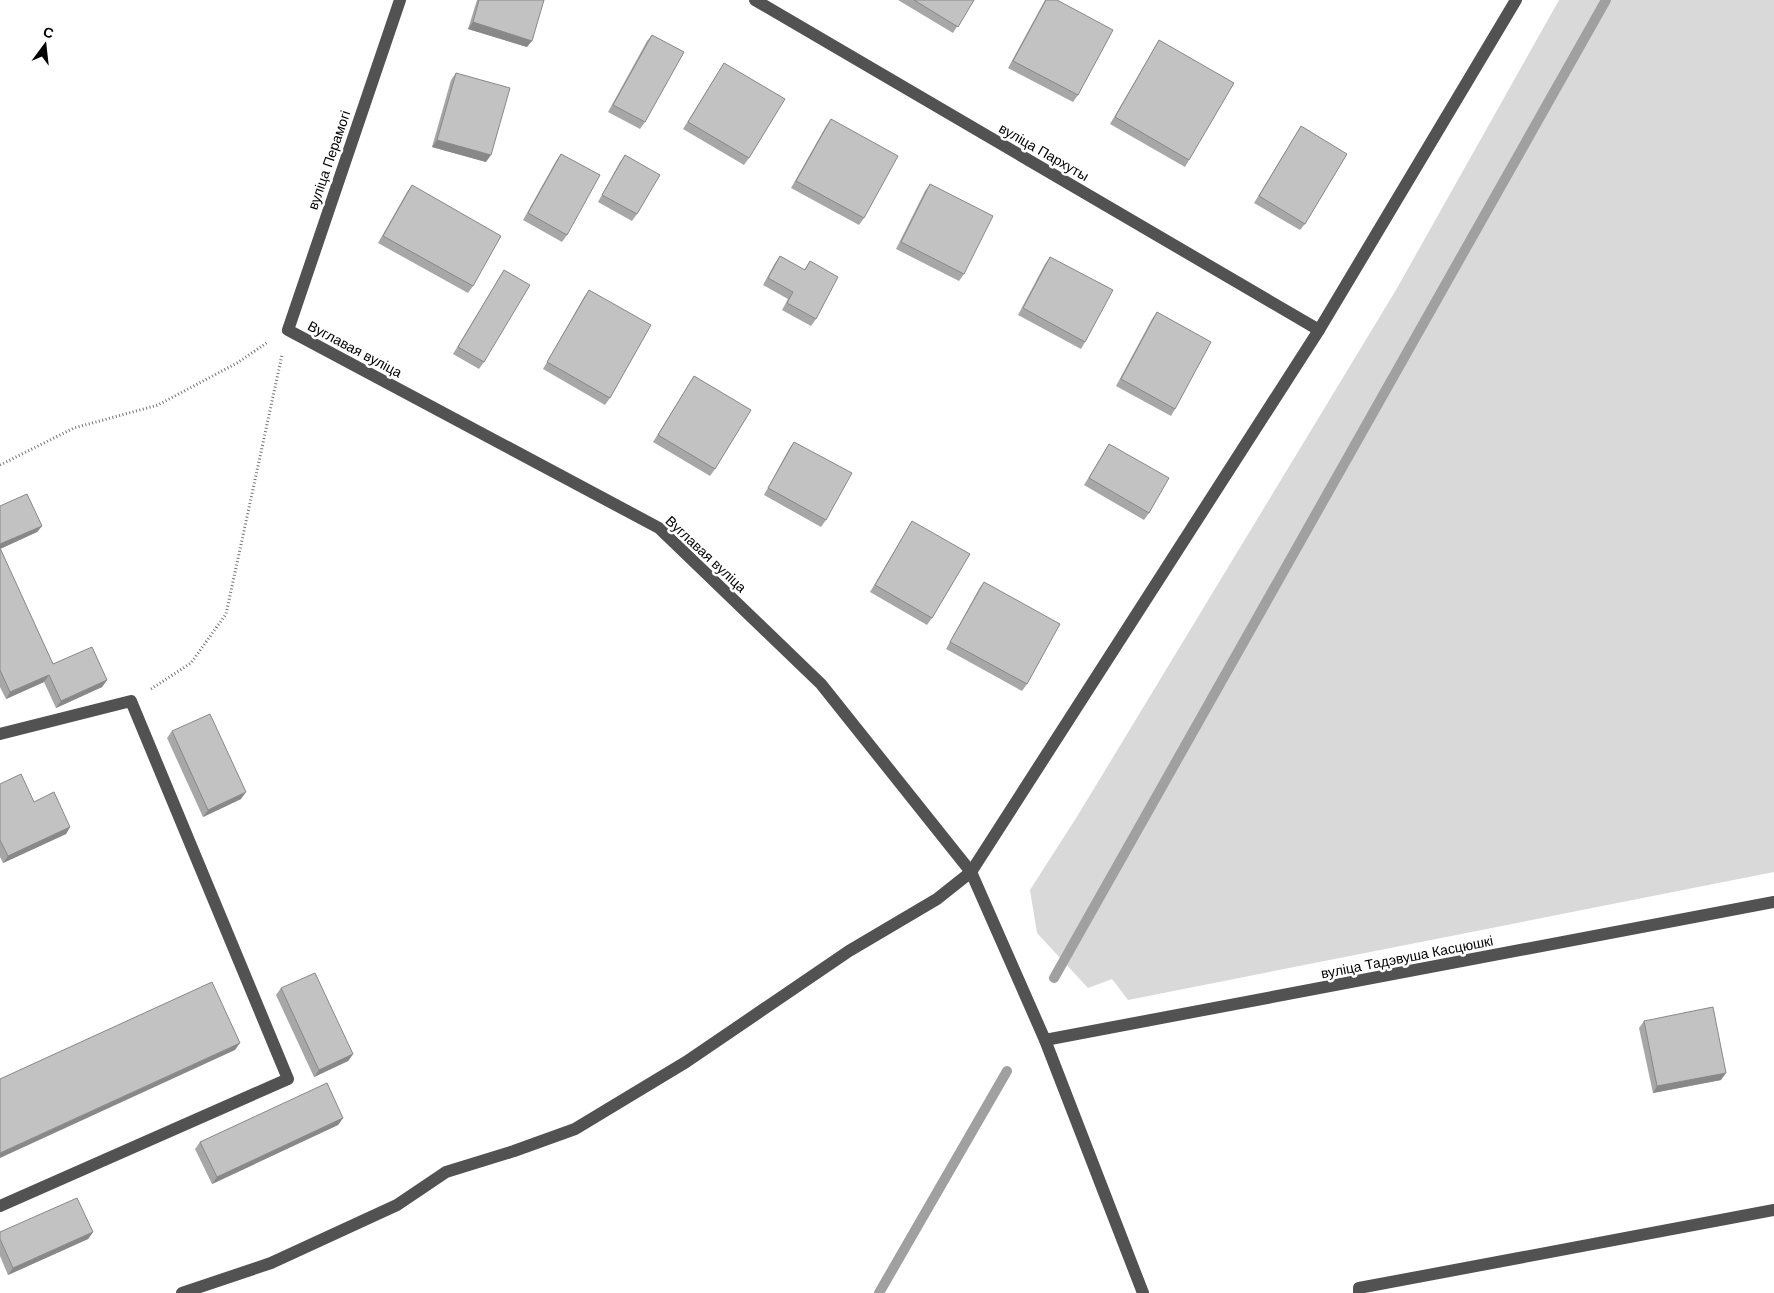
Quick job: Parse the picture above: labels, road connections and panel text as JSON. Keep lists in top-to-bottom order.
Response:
{
  "streets": {
    "street": [
      "вуліца Пархуты",
      "вуліца Перамогі",
      "Вуглавая вуліца",
      "вуліца Тадэвуша Касцюшкі"
    ]
  },
  "crossings": [
    ["вуліца Перамогі", "Вуглавая вуліца"],
    ["Вуглавая вуліца", "вуліца Тадэвуша Касцюшкі"]
  ],
  "north": "top"
}
